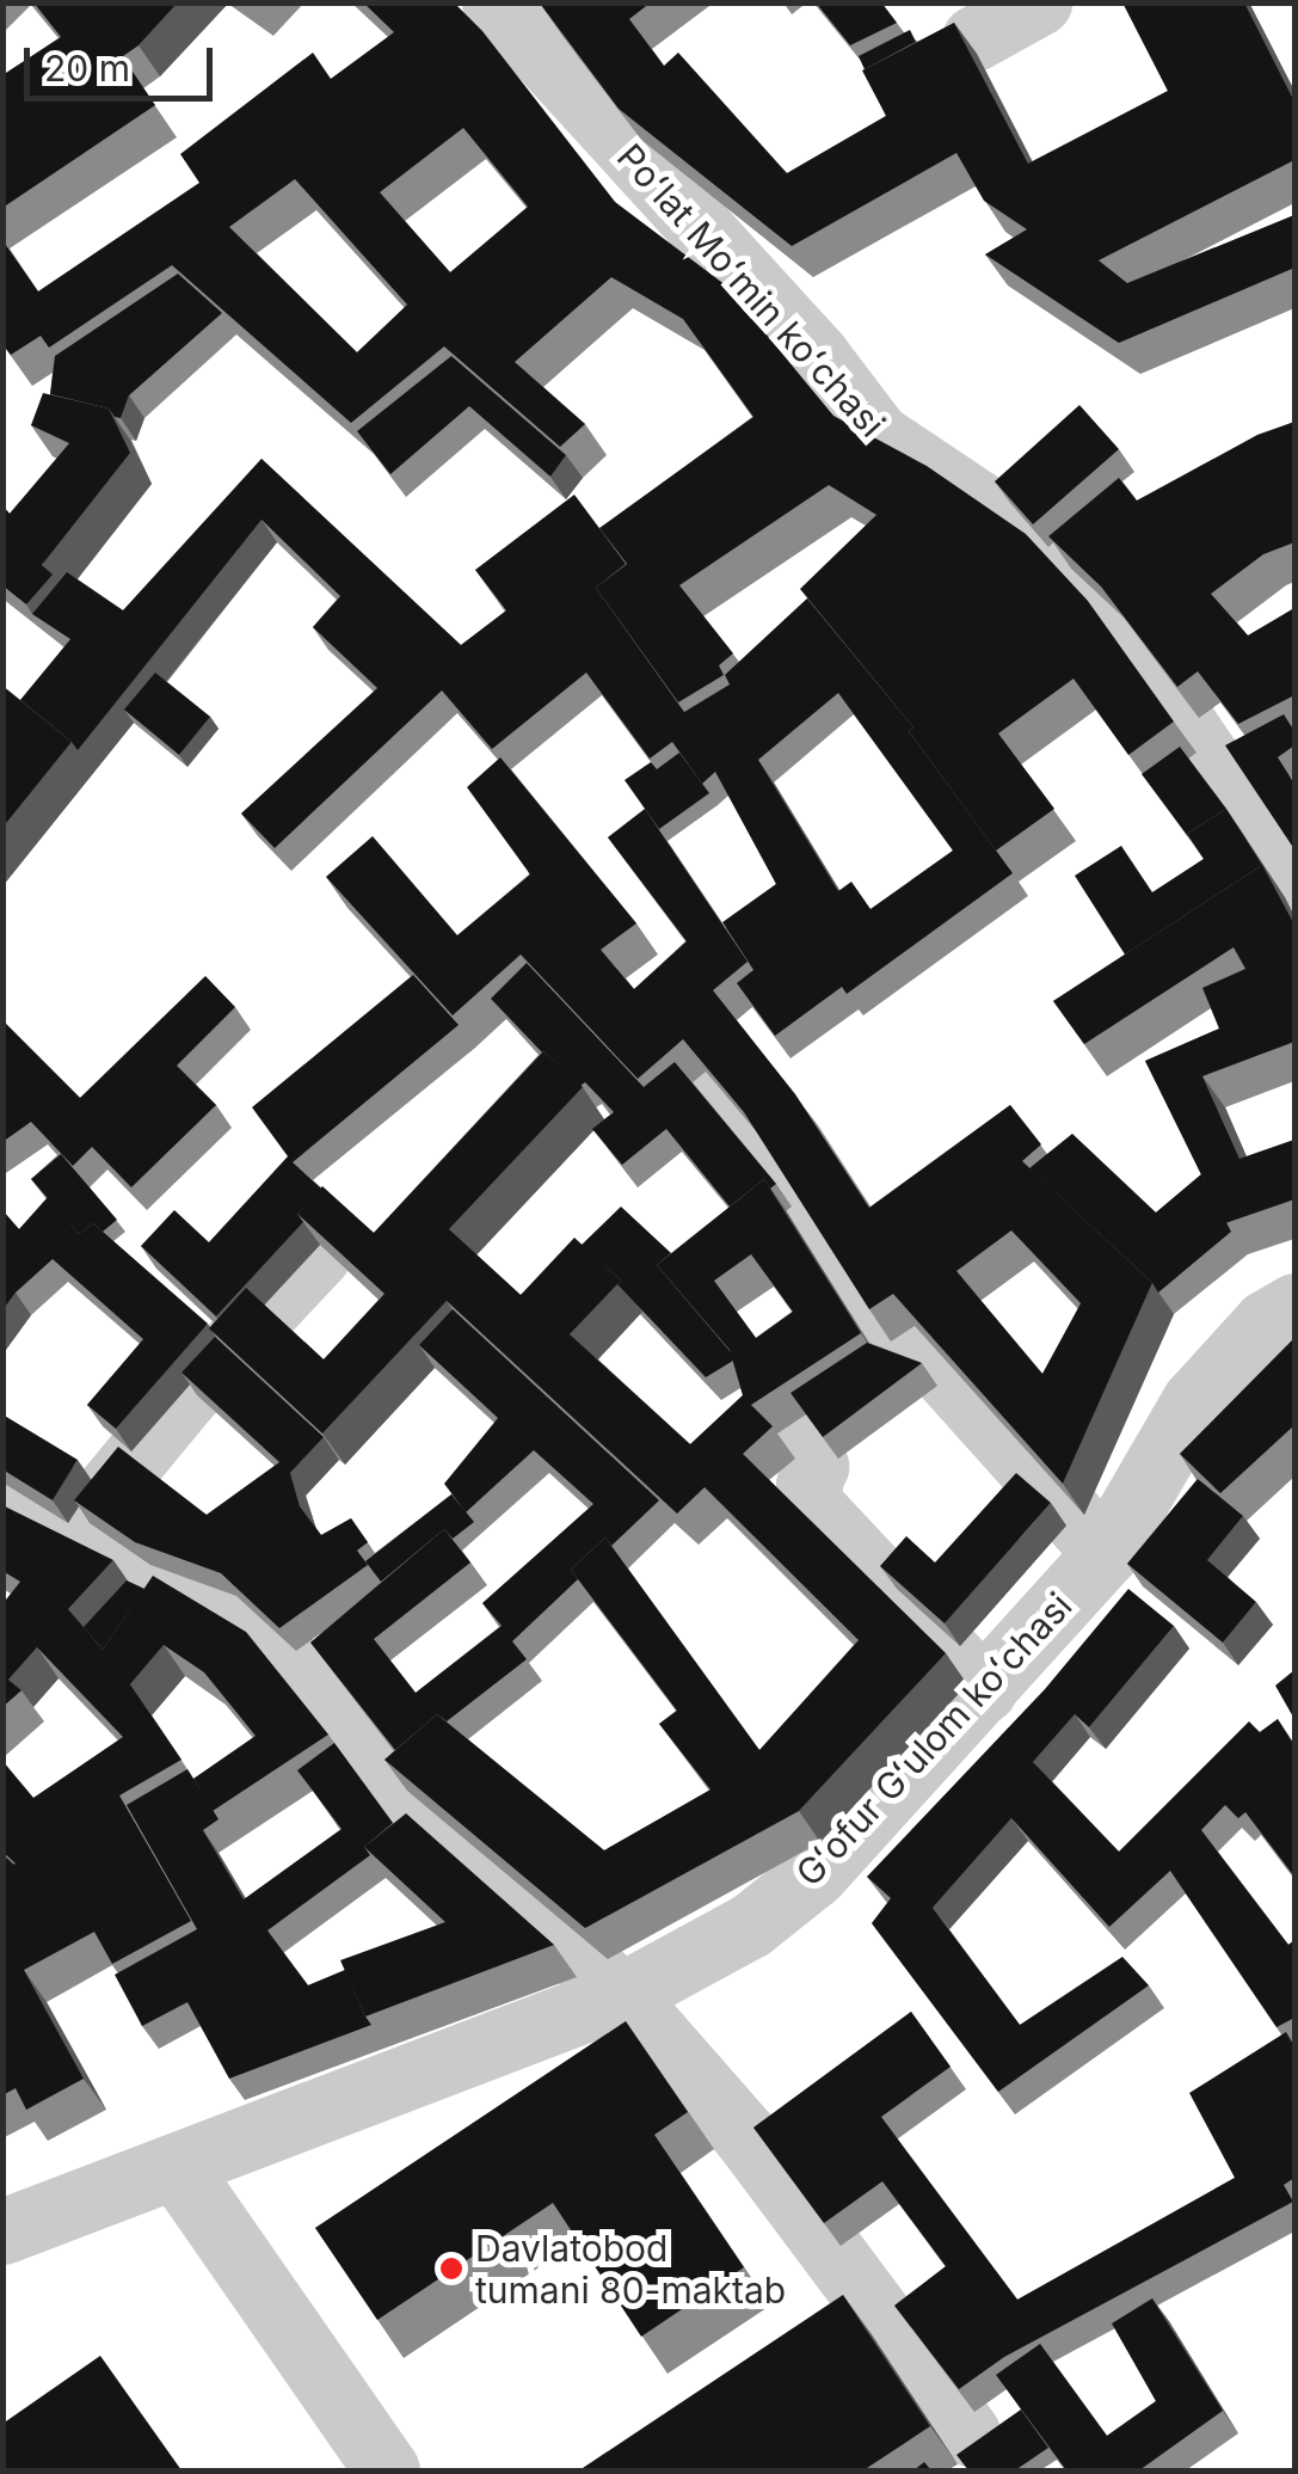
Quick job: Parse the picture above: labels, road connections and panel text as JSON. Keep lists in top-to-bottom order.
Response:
{
  "streets": {
    "street": ["Poʻlat Moʻmin koʻchasi", "Gʻofur Gʻulom koʻchasi"]
  },
  "places": ["Davlatobod tumani 80-maktab"],
  "scale_bar": "20 m"
}
